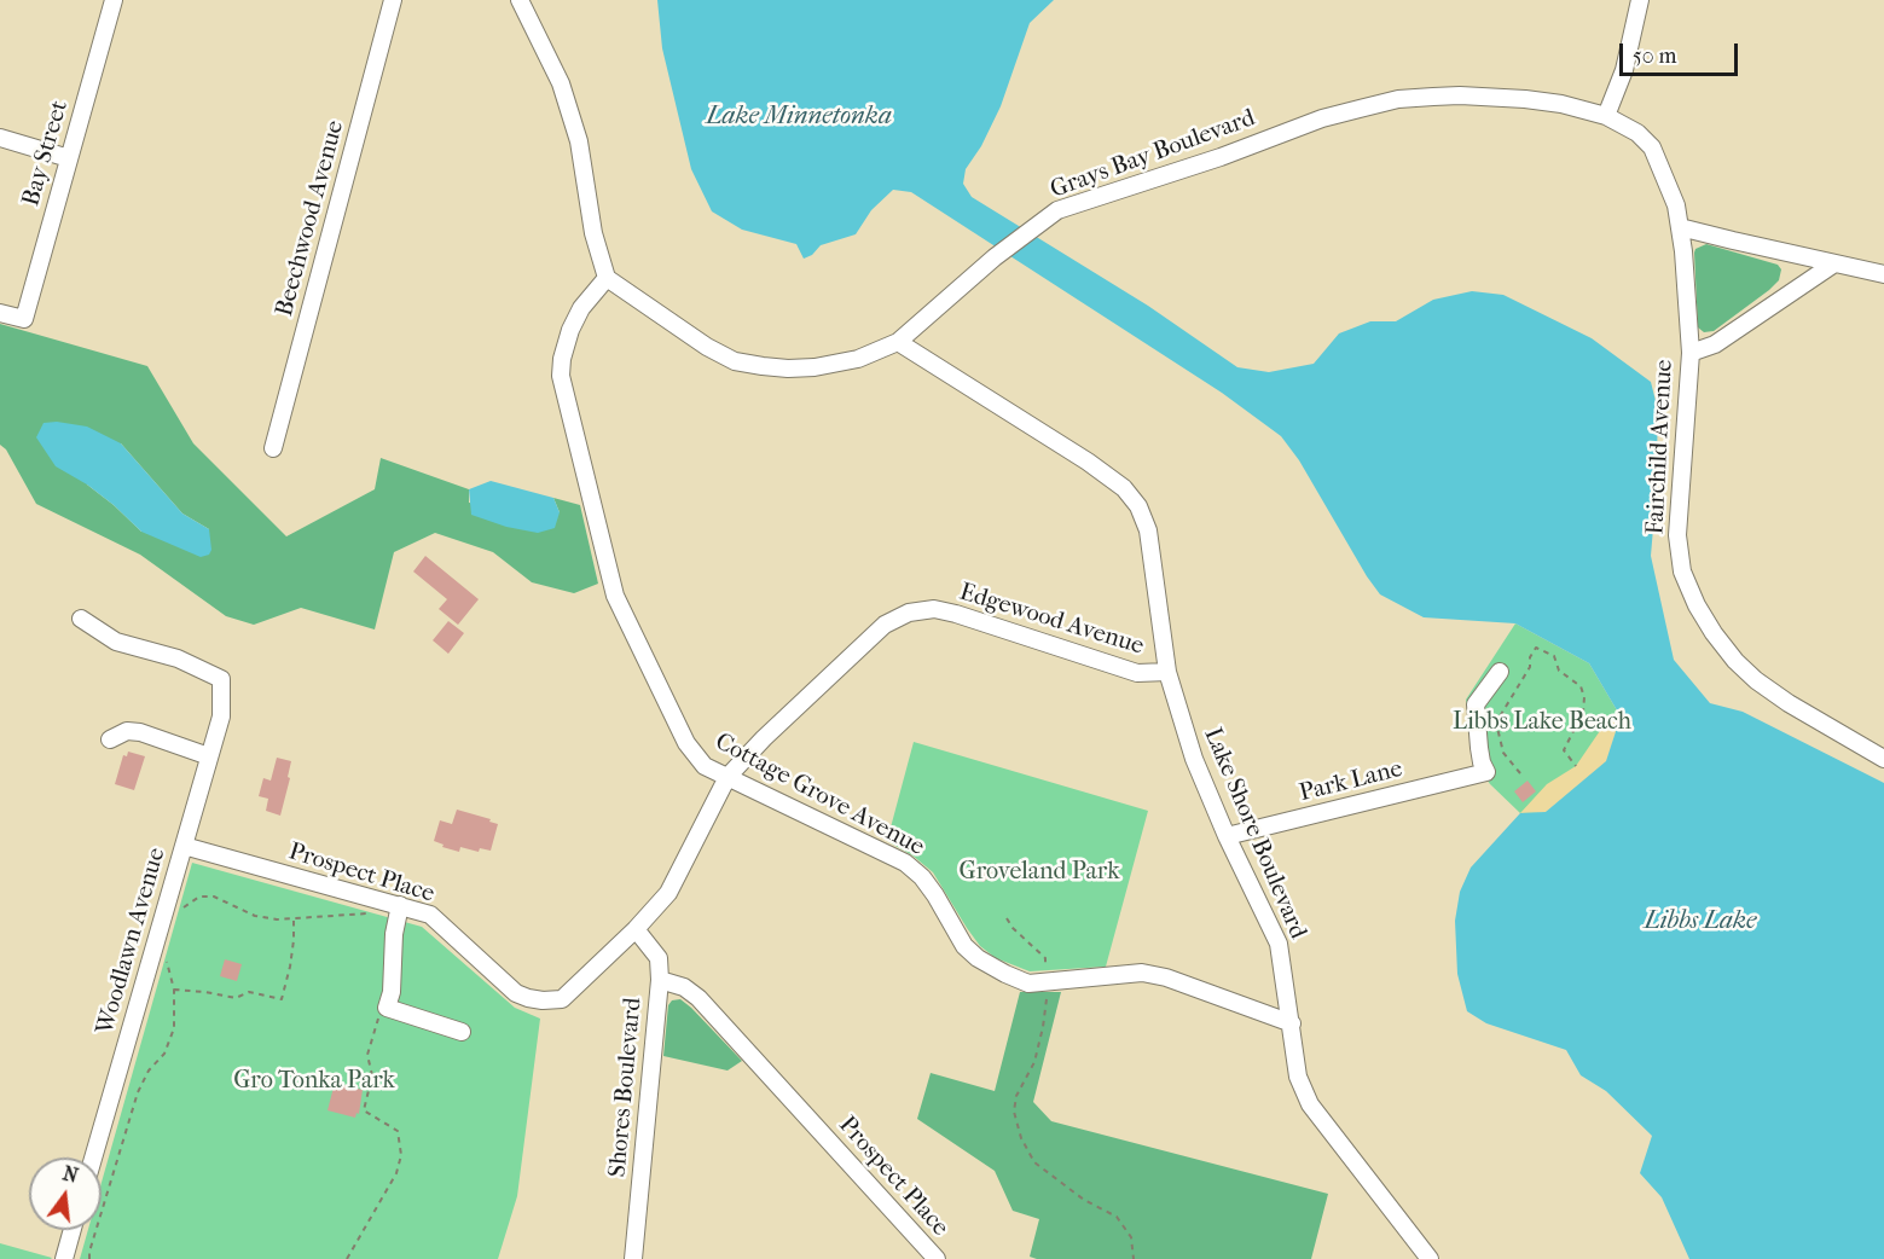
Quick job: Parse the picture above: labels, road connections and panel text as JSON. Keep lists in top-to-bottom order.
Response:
{
  "streets": {
    "street": [
      "Bay Street",
      "Grays Bay Boulevard",
      "Beechwood Avenue",
      "Fairchild Avenue",
      "Edgewood Avenue",
      "Park Lane",
      "Cottage Grove Avenue",
      "Lake Shore Boulevard",
      "Prospect Place",
      "Woodlawn Avenue",
      "Shores Boulevard"
    ]
  },
  "crossings": [
    ["Grays Bay Boulevard", "Fairchild Avenue"],
    ["Grays Bay Boulevard", "Cottage Grove Avenue"],
    ["Grays Bay Boulevard", "Lake Shore Boulevard"],
    ["Edgewood Avenue", "Cottage Grove Avenue"],
    ["Edgewood Avenue", "Lake Shore Boulevard"],
    ["Edgewood Avenue", "Prospect Place"],
    ["Edgewood Avenue", "Shores Boulevard"],
    ["Park Lane", "Lake Shore Boulevard"],
    ["Cottage Grove Avenue", "Lake Shore Boulevard"],
    ["Prospect Place", "Woodlawn Avenue"],
    ["Prospect Place", "Shores Boulevard"]
  ],
  "water": ["Lake Minnetonka", "Libbs Lake"],
  "parks": ["Libbs Lake Beach", "Groveland Park", "Gro Tonka Park"],
  "scale_bar": "50 m",
  "north": "top"
}
